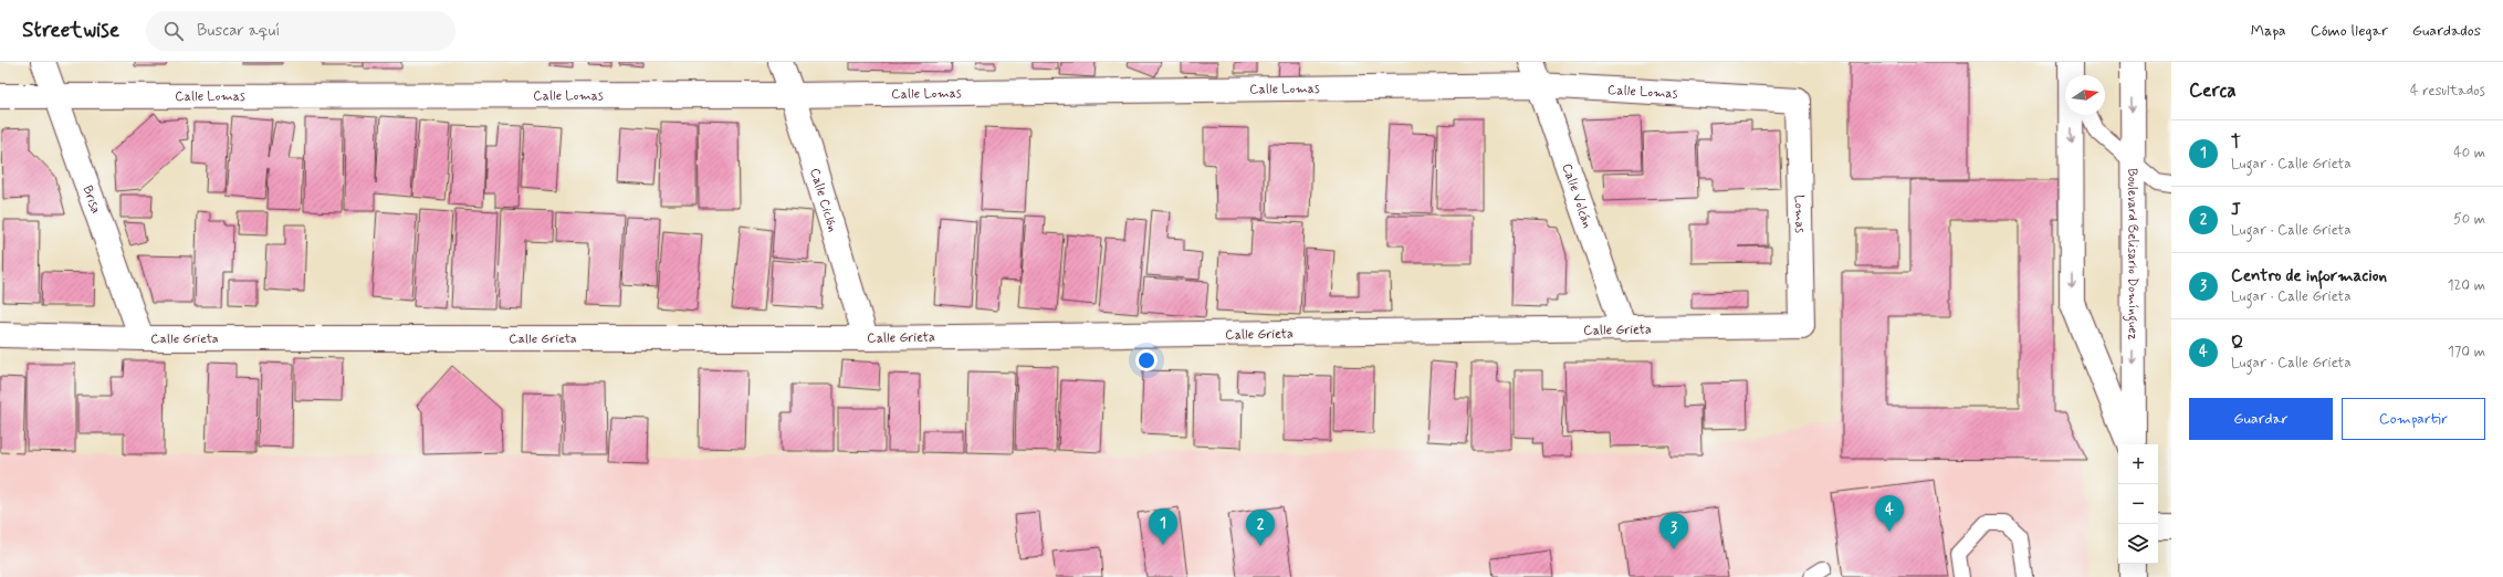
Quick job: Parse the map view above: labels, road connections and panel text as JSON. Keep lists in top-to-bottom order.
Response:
{
  "streets": {
    "street": [
      "Calle Lomas",
      "Calle Volcán",
      "Brisa",
      "Calle Ciclón",
      "Lomas",
      "Boulevard Belisario Domínguez",
      "Calle Grieta"
    ]
  },
  "crossings": [
    ["Calle Lomas", "Calle Volcán"],
    ["Calle Lomas", "Brisa"],
    ["Calle Lomas", "Calle Ciclón"],
    ["Calle Lomas", "Lomas"],
    ["Calle Volcán", "Calle Grieta"],
    ["Brisa", "Calle Grieta"],
    ["Calle Ciclón", "Calle Grieta"],
    ["Lomas", "Calle Grieta"]
  ],
  "north": "right",
  "page": {
    "header": "Streetwise",
    "search": "Buscar aquí",
    "nav": ["Mapa", "Cómo llegar", "Guardados"],
    "heading": ["Cerca", "4 resultados"],
    "list": [
      {
        "mark": "1",
        "name": "T",
        "note": "Lugar · Calle Grieta",
        "value": "40 m"
      },
      {
        "mark": "2",
        "name": "J",
        "note": "Lugar · Calle Grieta",
        "value": "50 m"
      },
      {
        "mark": "3",
        "name": "Centro de informacion",
        "note": "Lugar · Calle Grieta",
        "value": "120 m"
      },
      {
        "mark": "4",
        "name": "Q",
        "note": "Lugar · Calle Grieta",
        "value": "170 m"
      }
    ],
    "buttons": ["Guardar", "Compartir"],
    "map_buttons": ["+", "−"],
    "pins": [
      "4",
      "1",
      "2",
      "3"
    ]
  }
}
